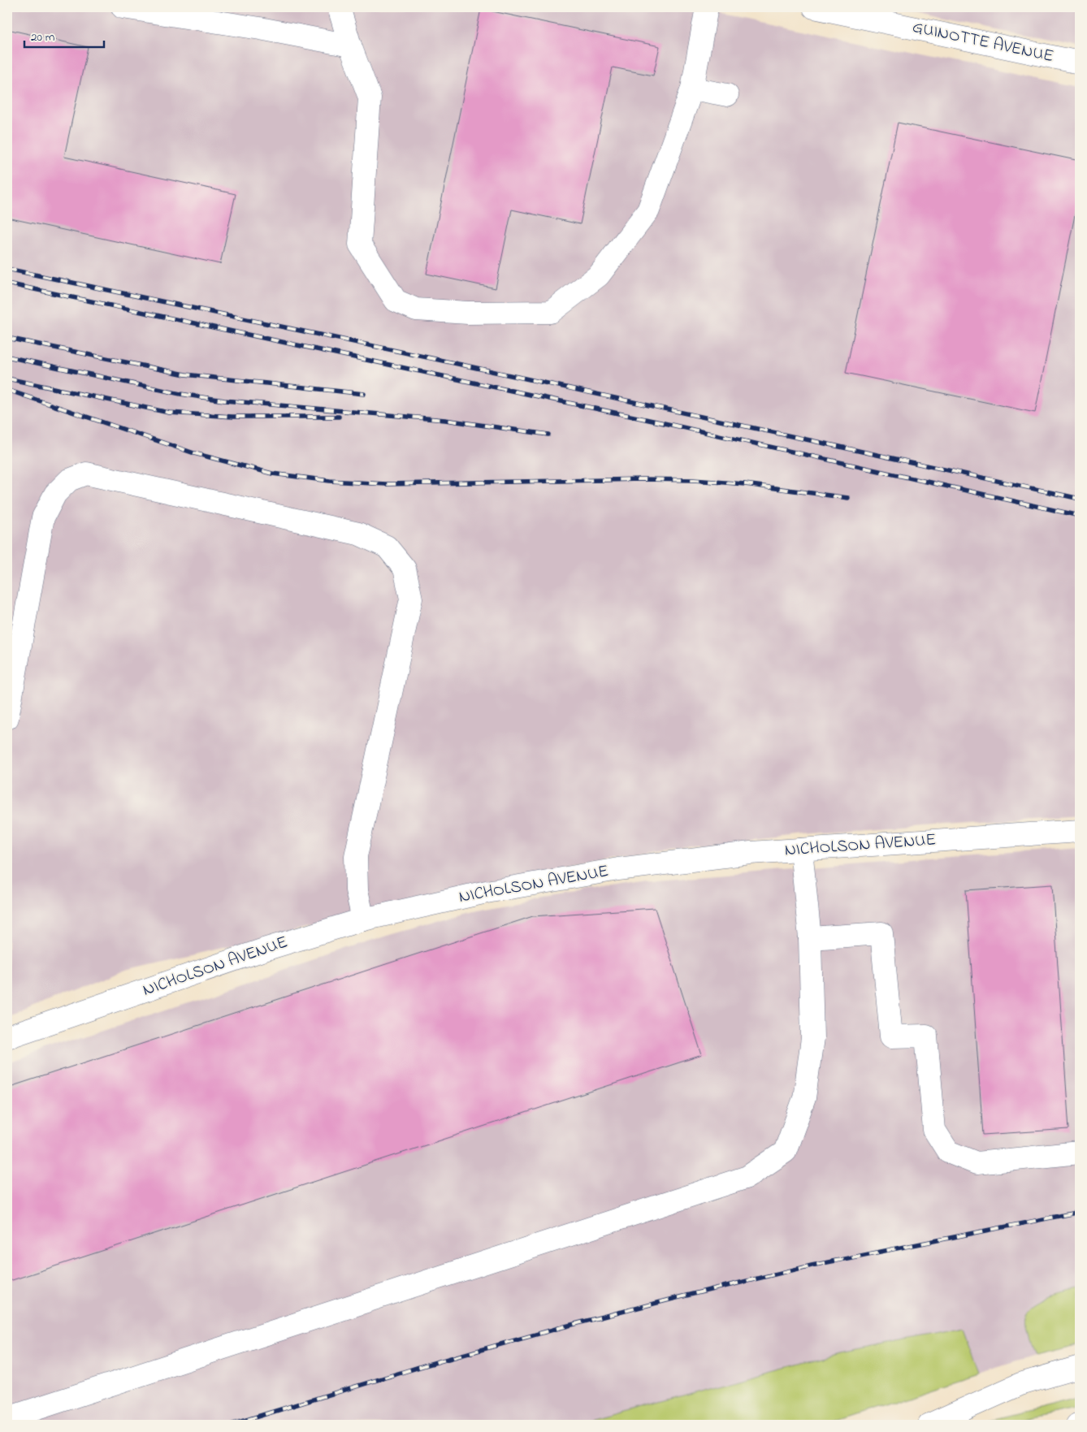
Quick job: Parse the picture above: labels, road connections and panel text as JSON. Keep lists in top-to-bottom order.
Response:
{
  "streets": {
    "street": ["GUINOTTE AVENUE", "NICHOLSON AVENUE"]
  },
  "scale_bar": "20 m"
}
